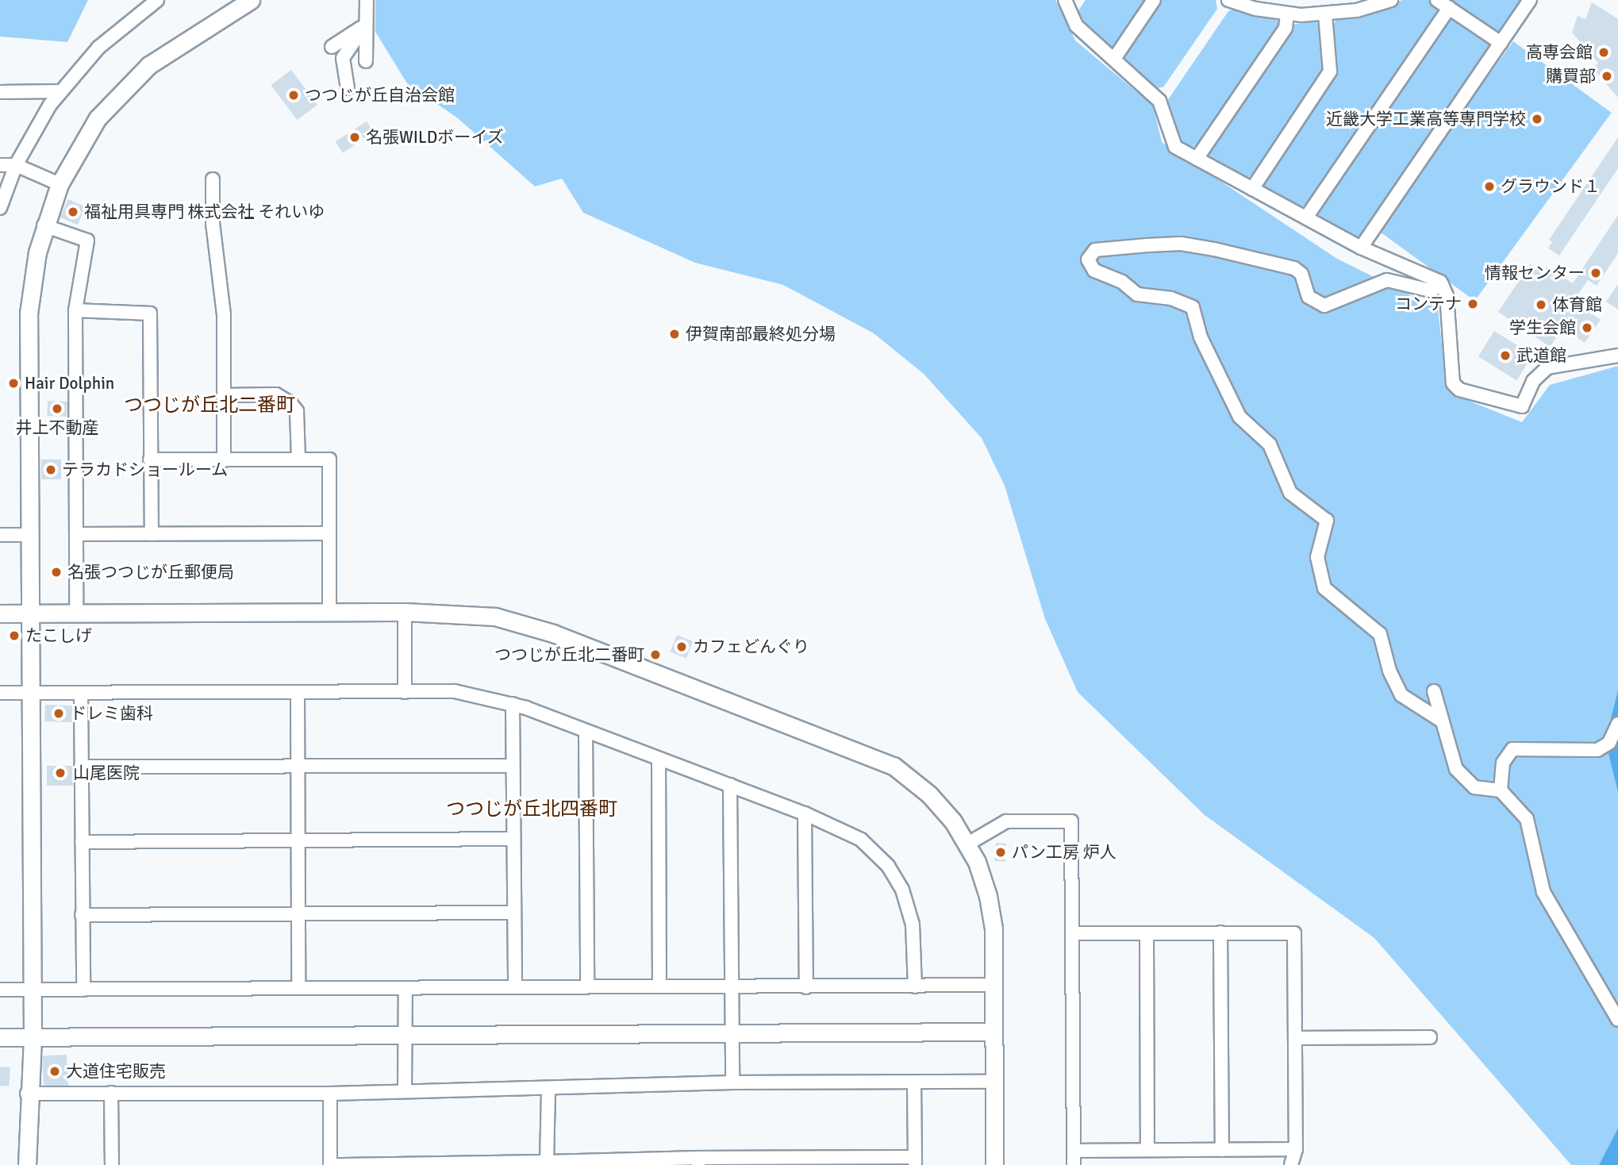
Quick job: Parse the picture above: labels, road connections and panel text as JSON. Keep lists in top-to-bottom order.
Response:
{
  "districts": ["つつじが丘北二番町", "つつじが丘北四番町"],
  "places": [
    "高専会館",
    "購買部",
    "つつじが丘自治会館",
    "近畿大学工業高等専門学校",
    "名張WILDボーイズ",
    "グラウンド１",
    "福祉用具専門 株式会社 それいゆ",
    "情報センター",
    "コンテナ",
    "体育館",
    "学生会館",
    "伊賀南部最終処分場",
    "武道館",
    "Hair Dolphin",
    "井上不動産",
    "テラカドショールーム",
    "名張つつじが丘郵便局",
    "たこしげ",
    "カフェどんぐり",
    "つつじが丘北二番町",
    "ドレミ歯科",
    "山尾医院",
    "パン工房 炉人",
    "大道住宅販売"
  ]
}
